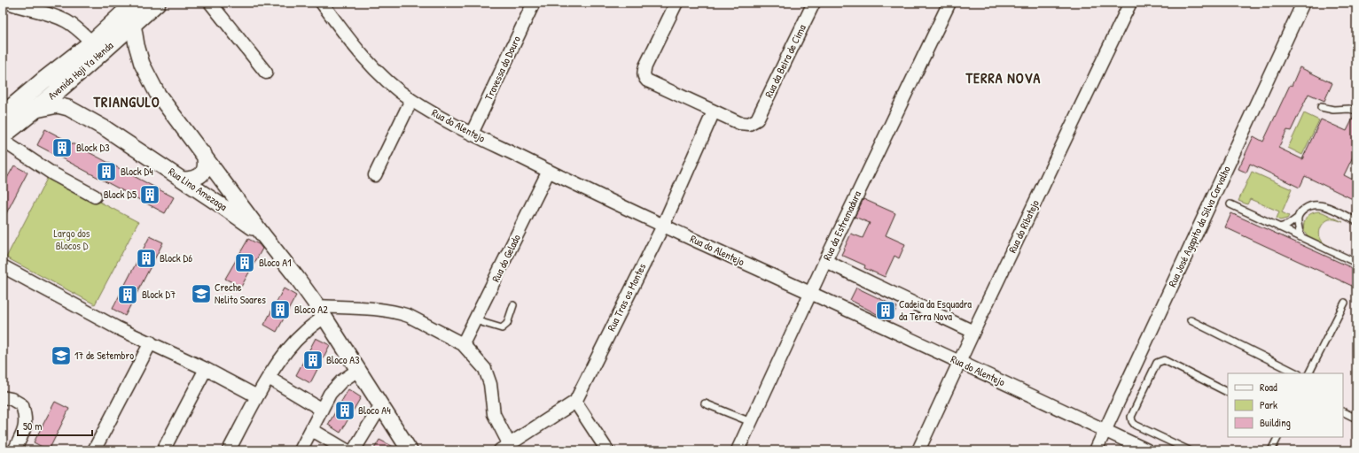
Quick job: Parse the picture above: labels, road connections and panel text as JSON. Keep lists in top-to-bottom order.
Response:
{
  "streets": {
    "main road": ["Avenida Hoji Ya Henda"],
    "street": [
      "Rua da Beira de Cima",
      "Travessa do Douro",
      "Rua do Alentejo",
      "Rua Lino Amezaga",
      "Rua da Estremadura",
      "Rua do Ribatejo",
      "Rua José Agapito da Silva Carvalho",
      "Rua do Gelado",
      "Rua Tras os Montes"
    ]
  },
  "crossings": [
    ["Rua da Beira de Cima", "Rua Tras os Montes"],
    ["Travessa do Douro", "Rua do Alentejo"],
    ["Avenida Hoji Ya Henda", "Rua Lino Amezaga"],
    ["Rua do Alentejo", "Rua da Estremadura"],
    ["Rua do Alentejo", "Rua do Ribatejo"],
    ["Rua do Alentejo", "Rua José Agapito da Silva Carvalho"],
    ["Rua do Alentejo", "Rua do Gelado"],
    ["Rua do Alentejo", "Rua Tras os Montes"]
  ],
  "districts": ["TERRA NOVA", "TRIANGULO"],
  "parks": ["Largo dos Blocos D"],
  "places": {
    "building": [
      "Block D3",
      "Block D4",
      "Block D5",
      "Block D6",
      "Bloco A1",
      "Block D7",
      "Bloco A2",
      "Cadeia da Esquadra da Terra Nova",
      "Bloco A3",
      "Bloco A4"
    ],
    "school or university": ["Creche Nelito Soares", "17 de Setembro"]
  },
  "legend": ["Road", "Park", "Building"],
  "scale_bar": "50 m"
}
